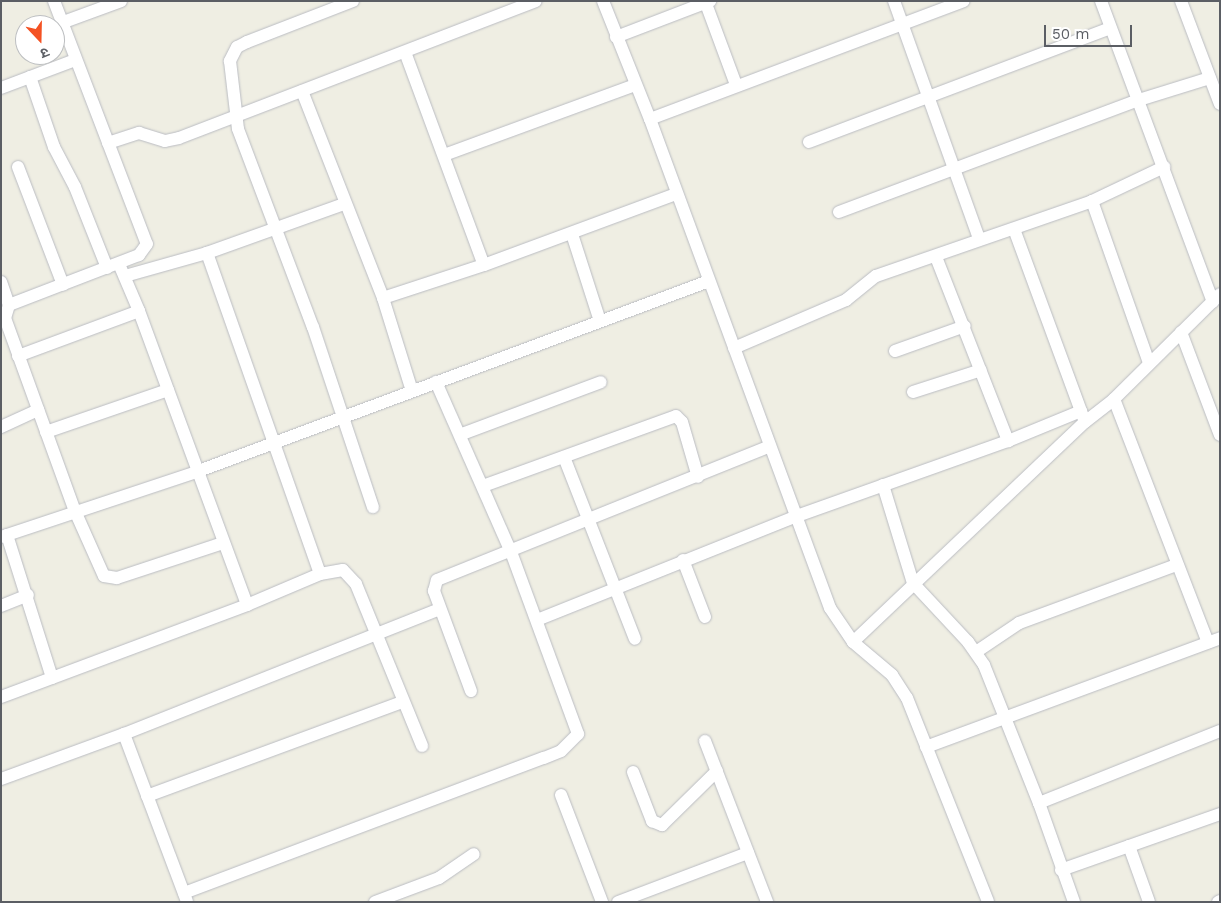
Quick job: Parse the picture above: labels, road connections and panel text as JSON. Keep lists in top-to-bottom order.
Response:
{
  "scale_bar": "50 m",
  "north": "bottom"
}
